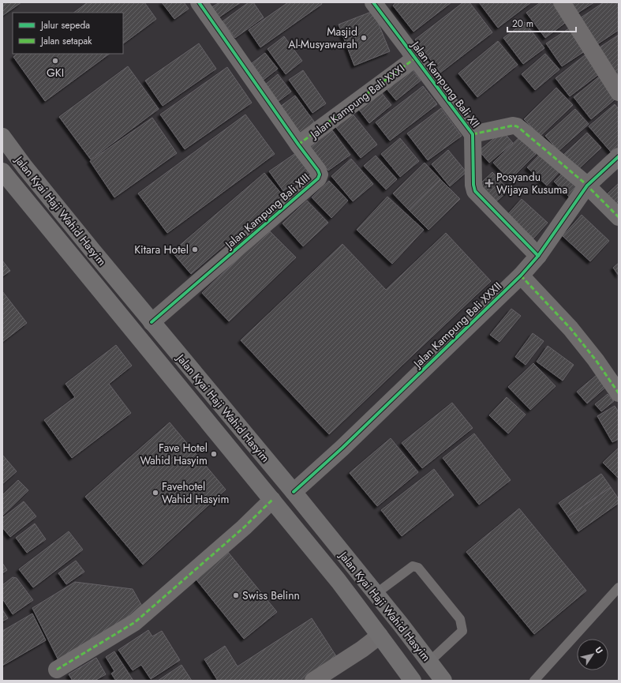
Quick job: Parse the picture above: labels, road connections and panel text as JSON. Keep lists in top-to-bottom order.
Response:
{
  "streets": {
    "main road": ["Jalan Kyai Haji Wahid Hasyim"],
    "street": [
      "Jalan Kampung Bali XII",
      "Jalan Kampung Bali XXXI",
      "Jalan Kampung Bali XIII",
      "Jalan Kampung Bali XXXII"
    ]
  },
  "crossings": [
    ["Jalan Kampung Bali XII", "Jalan Kampung Bali XXXI"],
    ["Jalan Kampung Bali XII", "Jalan Kampung Bali XXXII"],
    ["Jalan Kampung Bali XXXI", "Jalan Kampung Bali XIII"],
    ["Jalan Kyai Haji Wahid Hasyim", "Jalan Kampung Bali XIII"],
    ["Jalan Kyai Haji Wahid Hasyim", "Jalan Kampung Bali XXXII"]
  ],
  "places": {
    "other": [
      "Masjid Al-Musyawarah",
      "GKI",
      "Kitara Hotel",
      "Fave Hotel Wahid Hasyim",
      "Favehotel Wahid Hasyim",
      "Swiss Belinn"
    ],
    "health": ["Posyandu Wijaya Kusuma"]
  },
  "legend": ["Jalur sepeda", "Jalan setapak"],
  "scale_bar": "20 m",
  "north": "top right"
}
